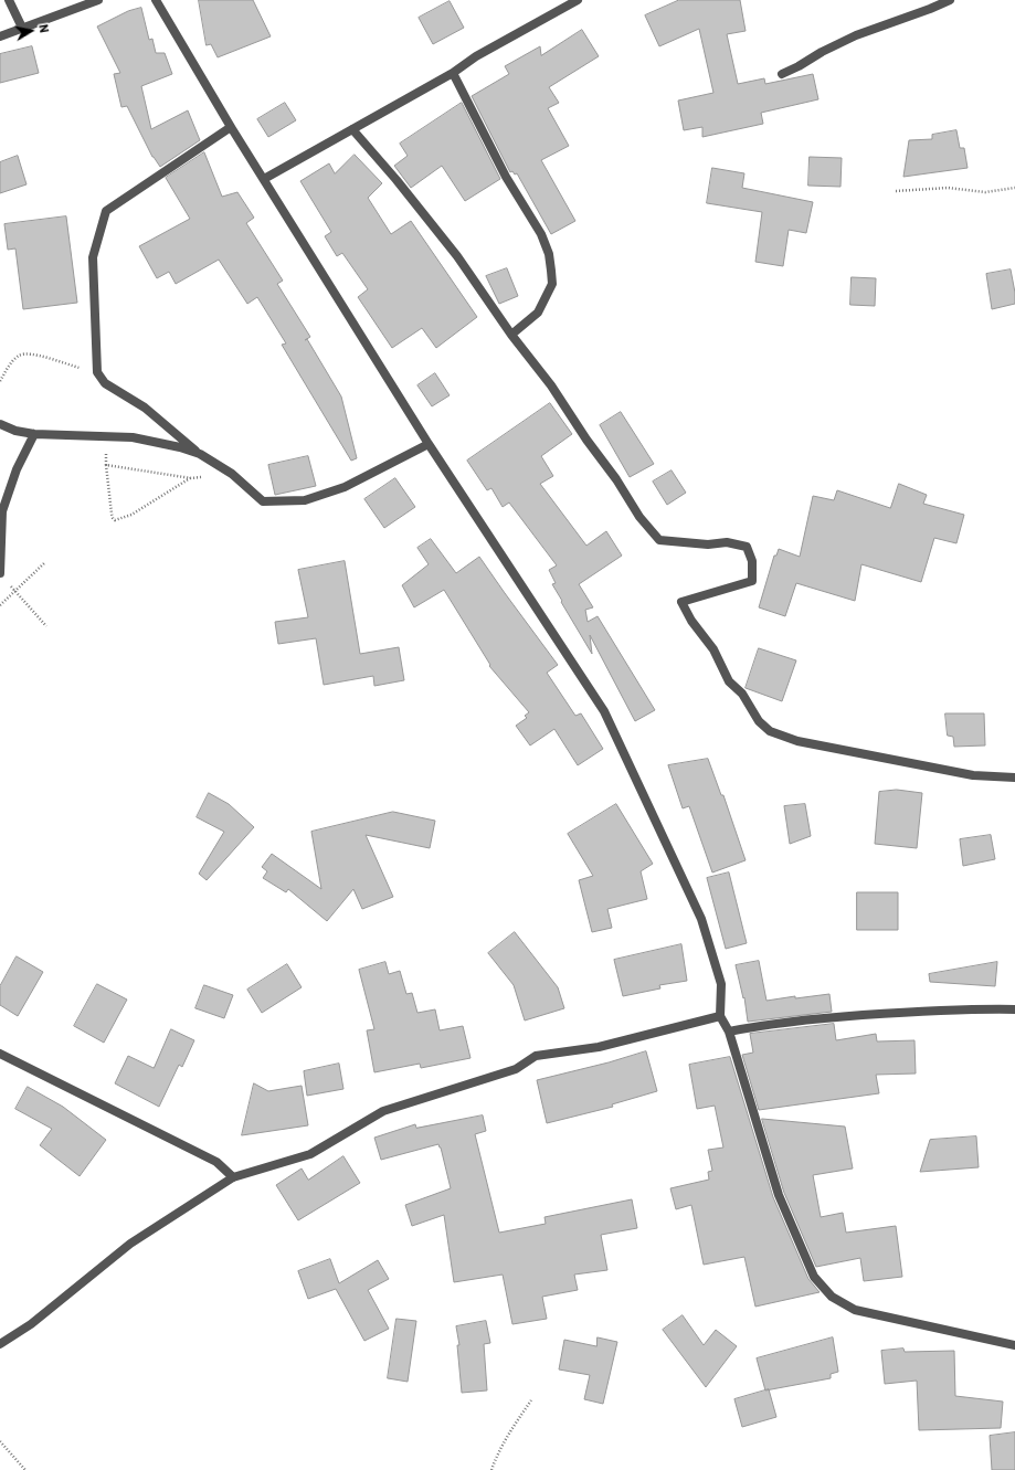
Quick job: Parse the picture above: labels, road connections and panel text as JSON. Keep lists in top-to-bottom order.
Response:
{
  "north": "right"
}
